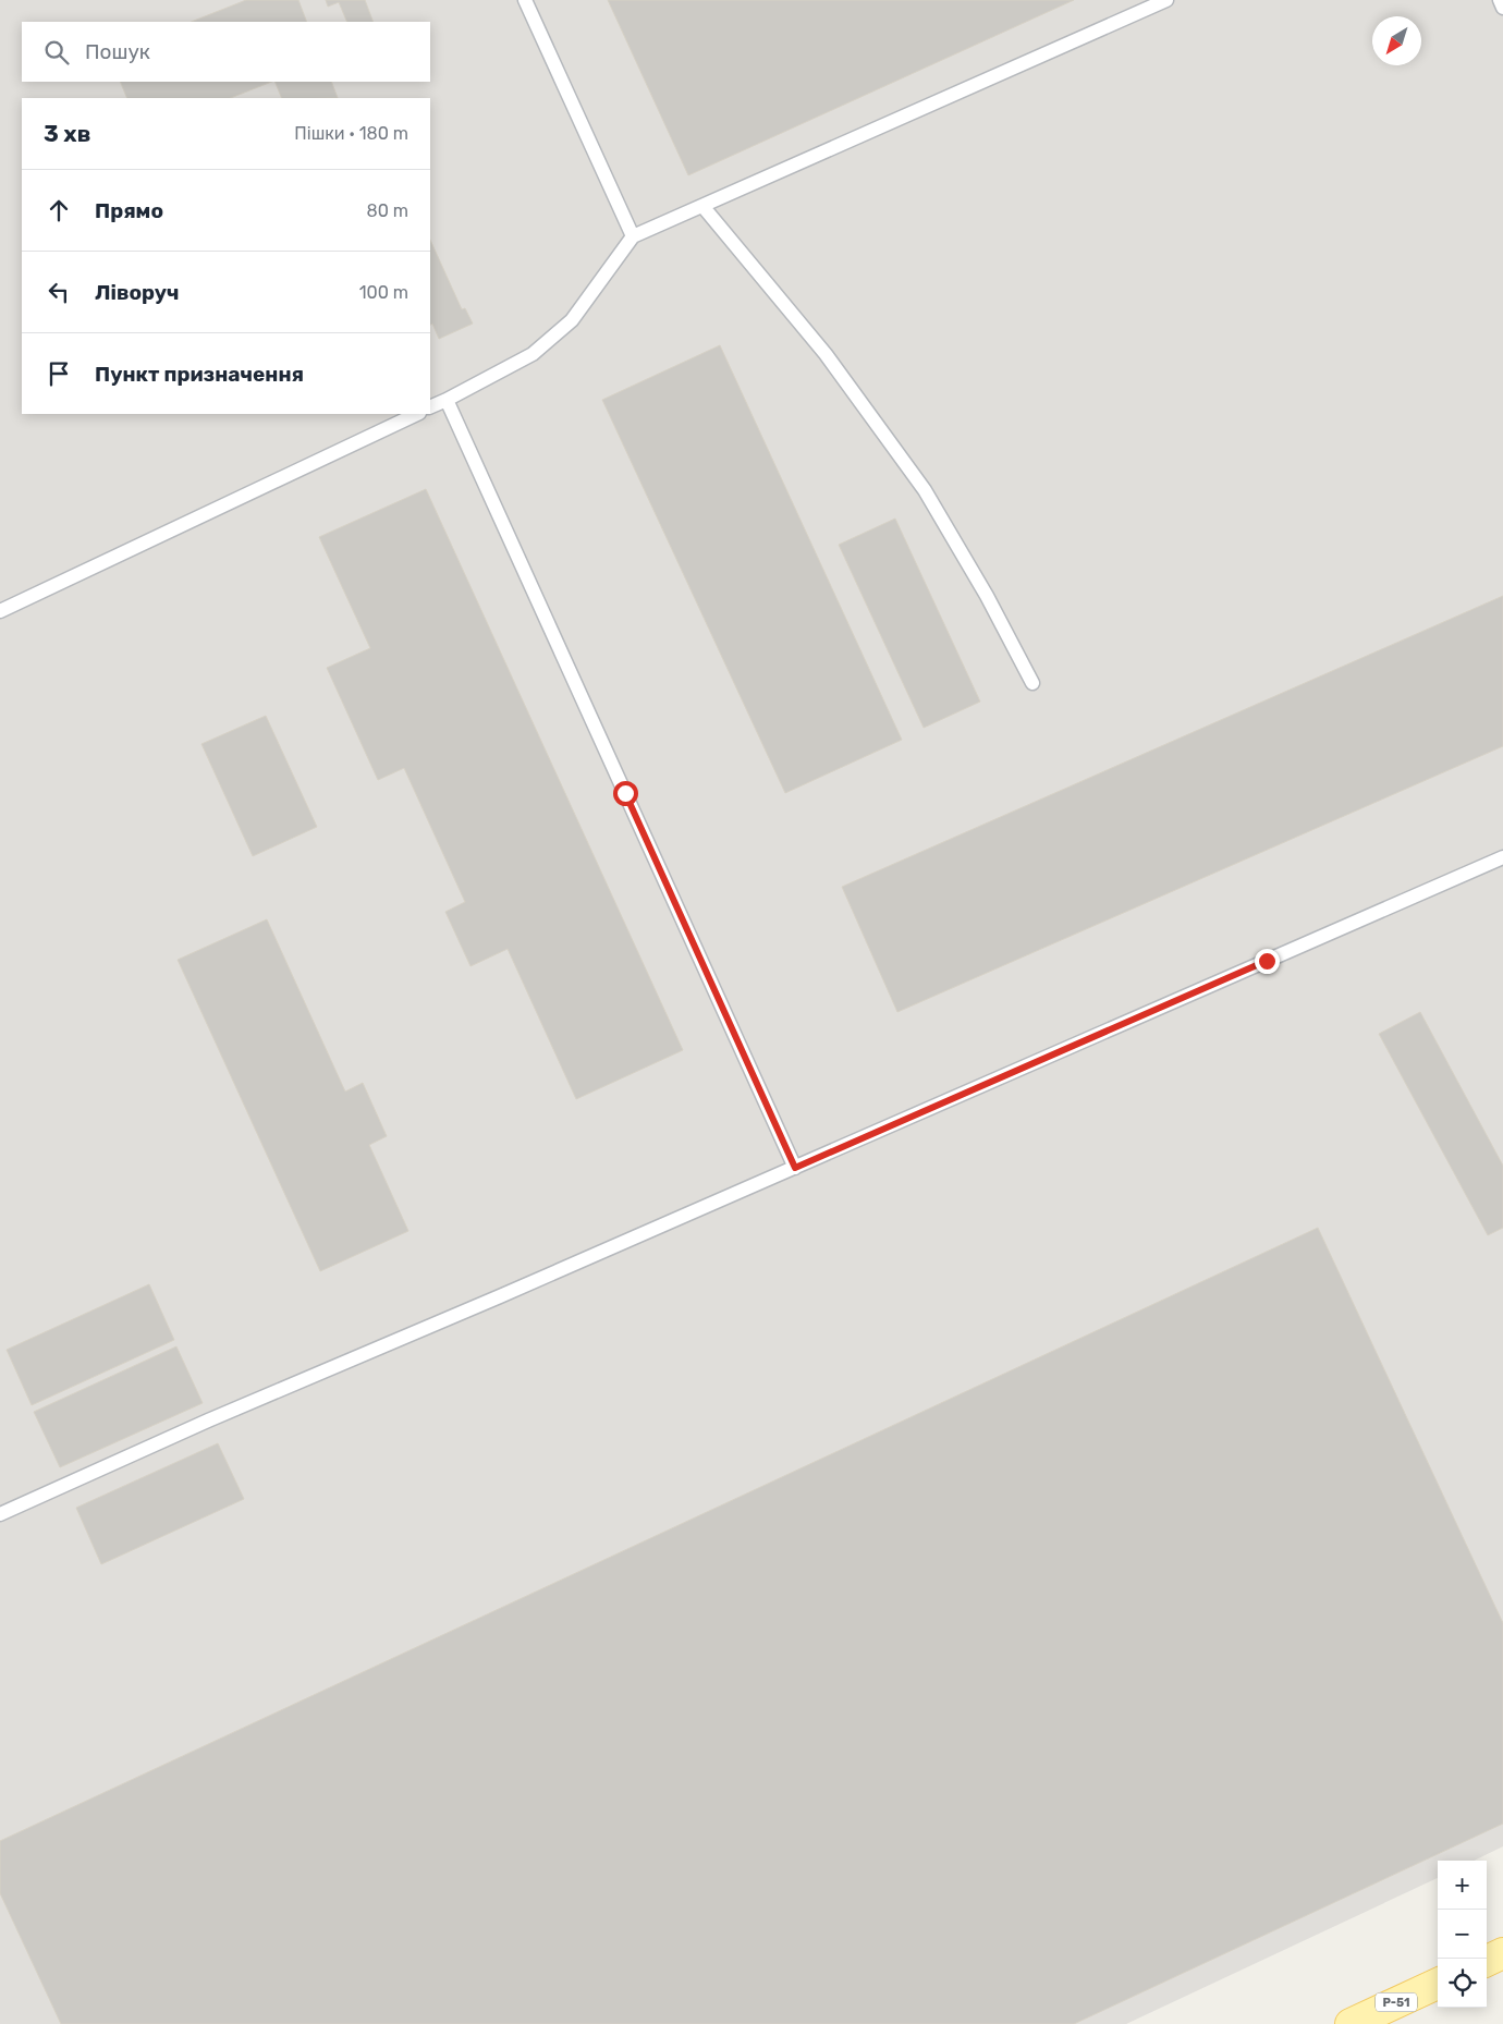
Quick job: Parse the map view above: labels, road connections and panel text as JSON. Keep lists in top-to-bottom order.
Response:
{
  "streets": {
    "main road": ["Р-51"]
  },
  "north": "bottom left",
  "page": {
    "search": "Пошук",
    "heading": ["3 хв", "Пішки · 180 m"],
    "list": [
      ["Прямо", "80 m"],
      ["Ліворуч", "100 m"],
      "Пункт призначення"
    ],
    "map_buttons": ["+", "−"]
  }
}
